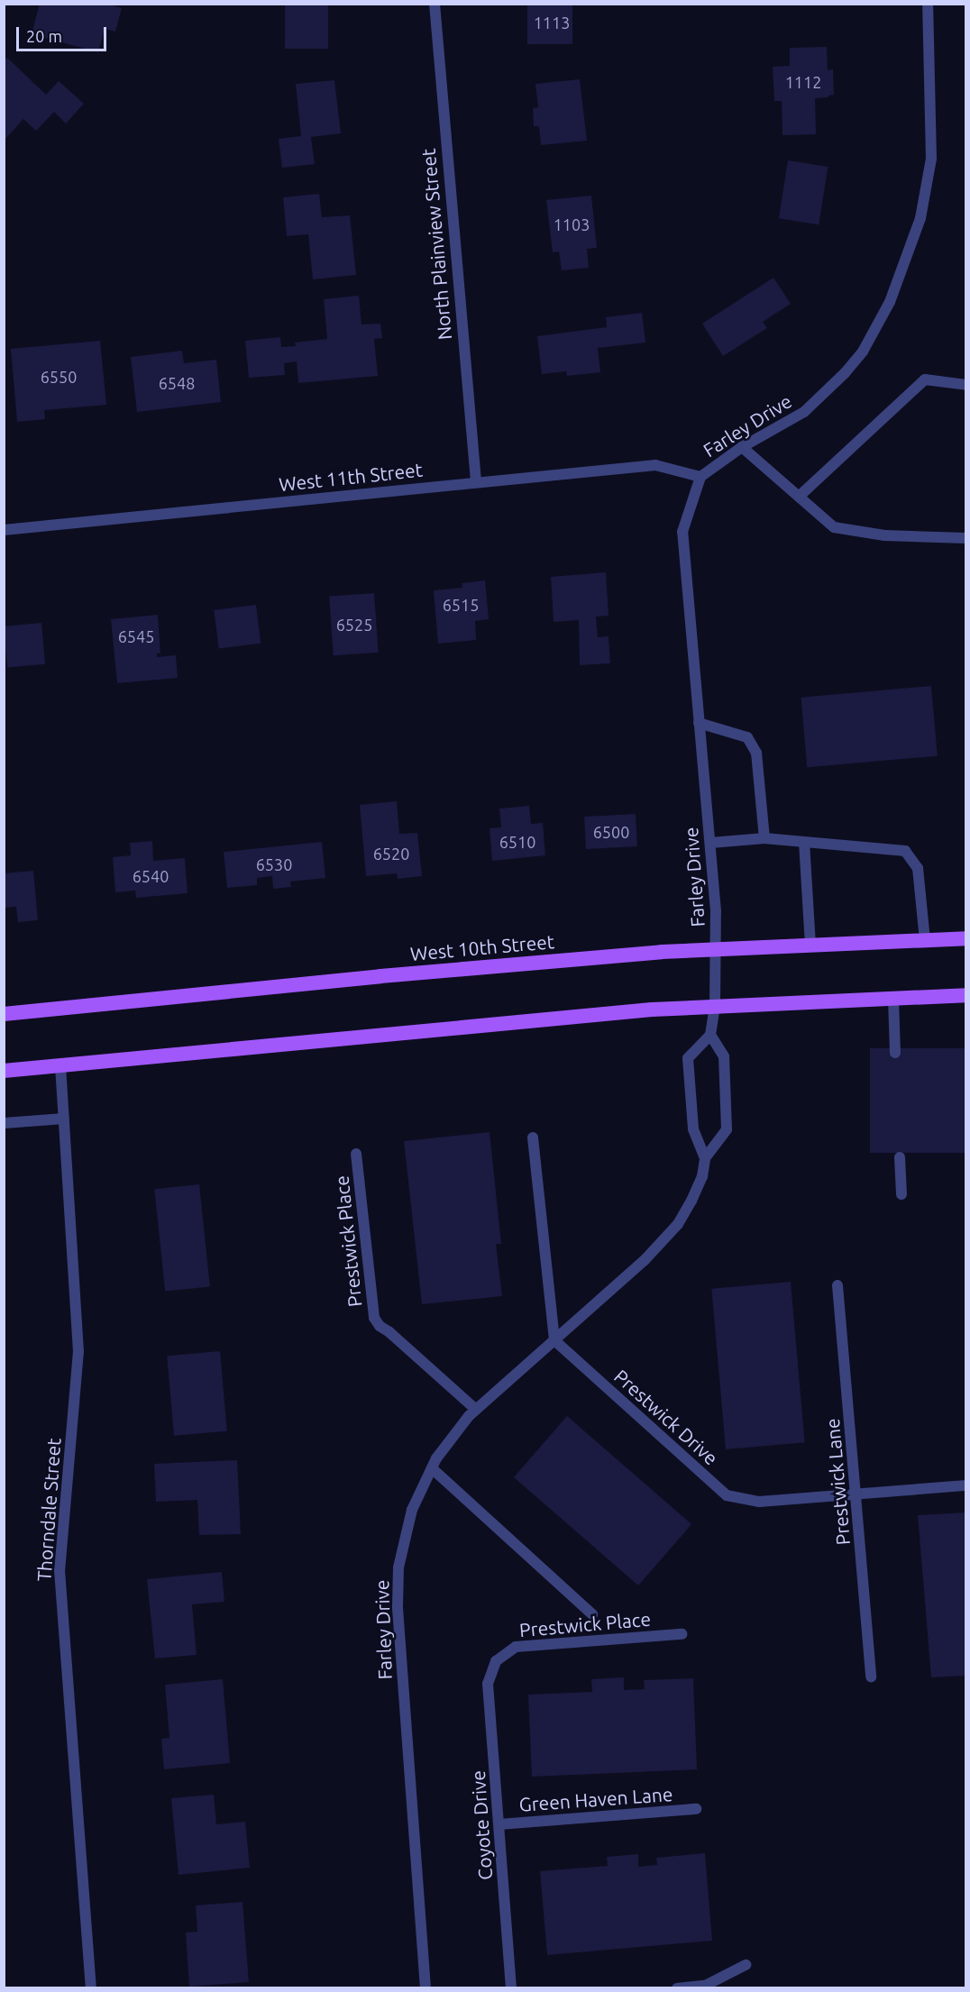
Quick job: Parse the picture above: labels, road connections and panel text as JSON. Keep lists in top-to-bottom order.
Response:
{
  "streets": {
    "main road": ["West 10th Street"],
    "street": [
      "North Plainview Street",
      "Farley Drive",
      "West 11th Street",
      "Prestwick Place",
      "Prestwick Drive",
      "Prestwick Lane",
      "Thorndale Street",
      "Green Haven Lane",
      "Coyote Drive"
    ]
  },
  "crossings": [
    ["North Plainview Street", "West 11th Street"],
    ["Farley Drive", "West 11th Street"],
    ["Farley Drive", "West 10th Street"],
    ["Farley Drive", "Prestwick Place"],
    ["Farley Drive", "Prestwick Drive"],
    ["Prestwick Place", "Coyote Drive"],
    ["Prestwick Drive", "Prestwick Lane"],
    ["Green Haven Lane", "Coyote Drive"]
  ],
  "house_numbers": [
    "1113",
    "1112",
    "1103",
    "6550",
    "6548",
    "6515",
    "6525",
    "6545",
    "6500",
    "6510",
    "6520",
    "6530",
    "6540"
  ],
  "scale_bar": "20 m"
}
